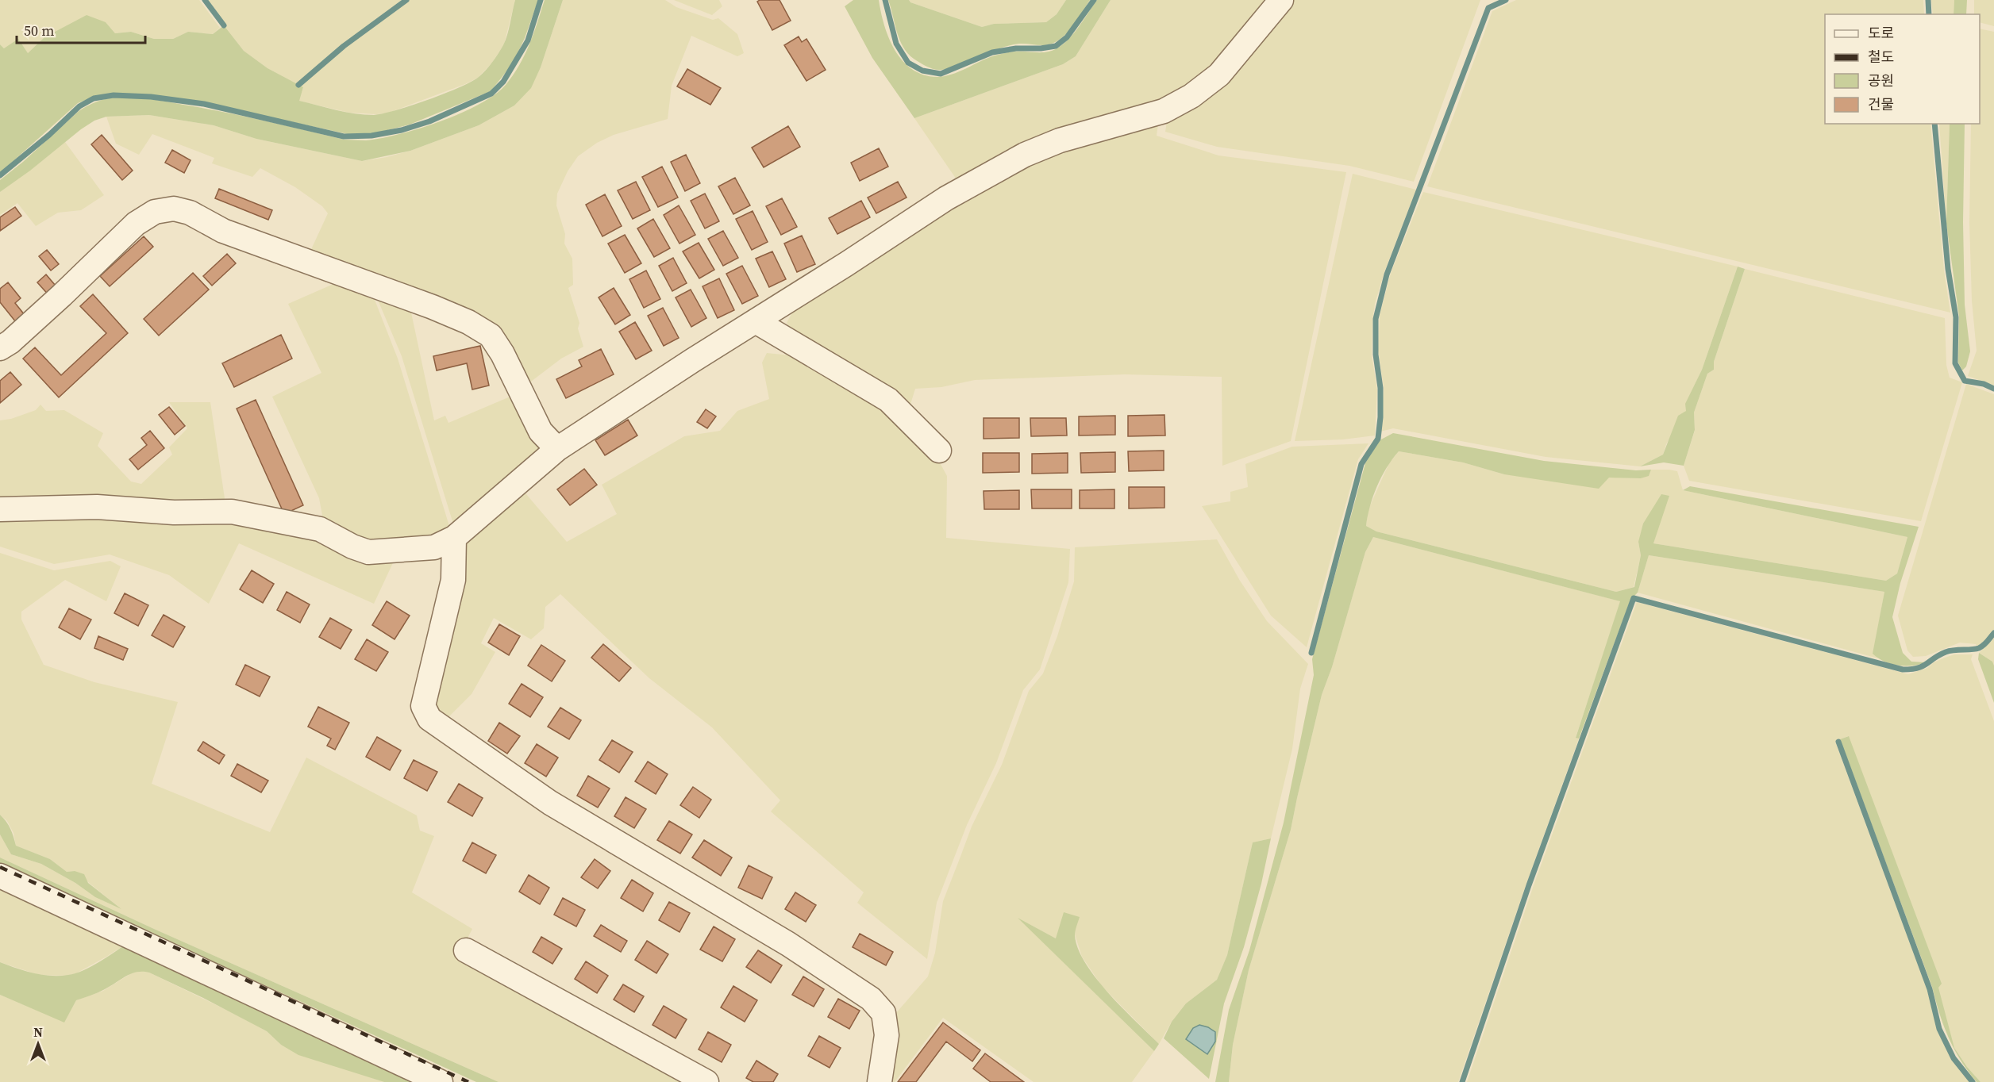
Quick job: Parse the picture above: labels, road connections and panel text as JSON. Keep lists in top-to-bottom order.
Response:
{
  "legend": [
    "도로",
    "철도",
    "공원",
    "건물"
  ],
  "scale_bar": "50 m",
  "north": "top"
}
